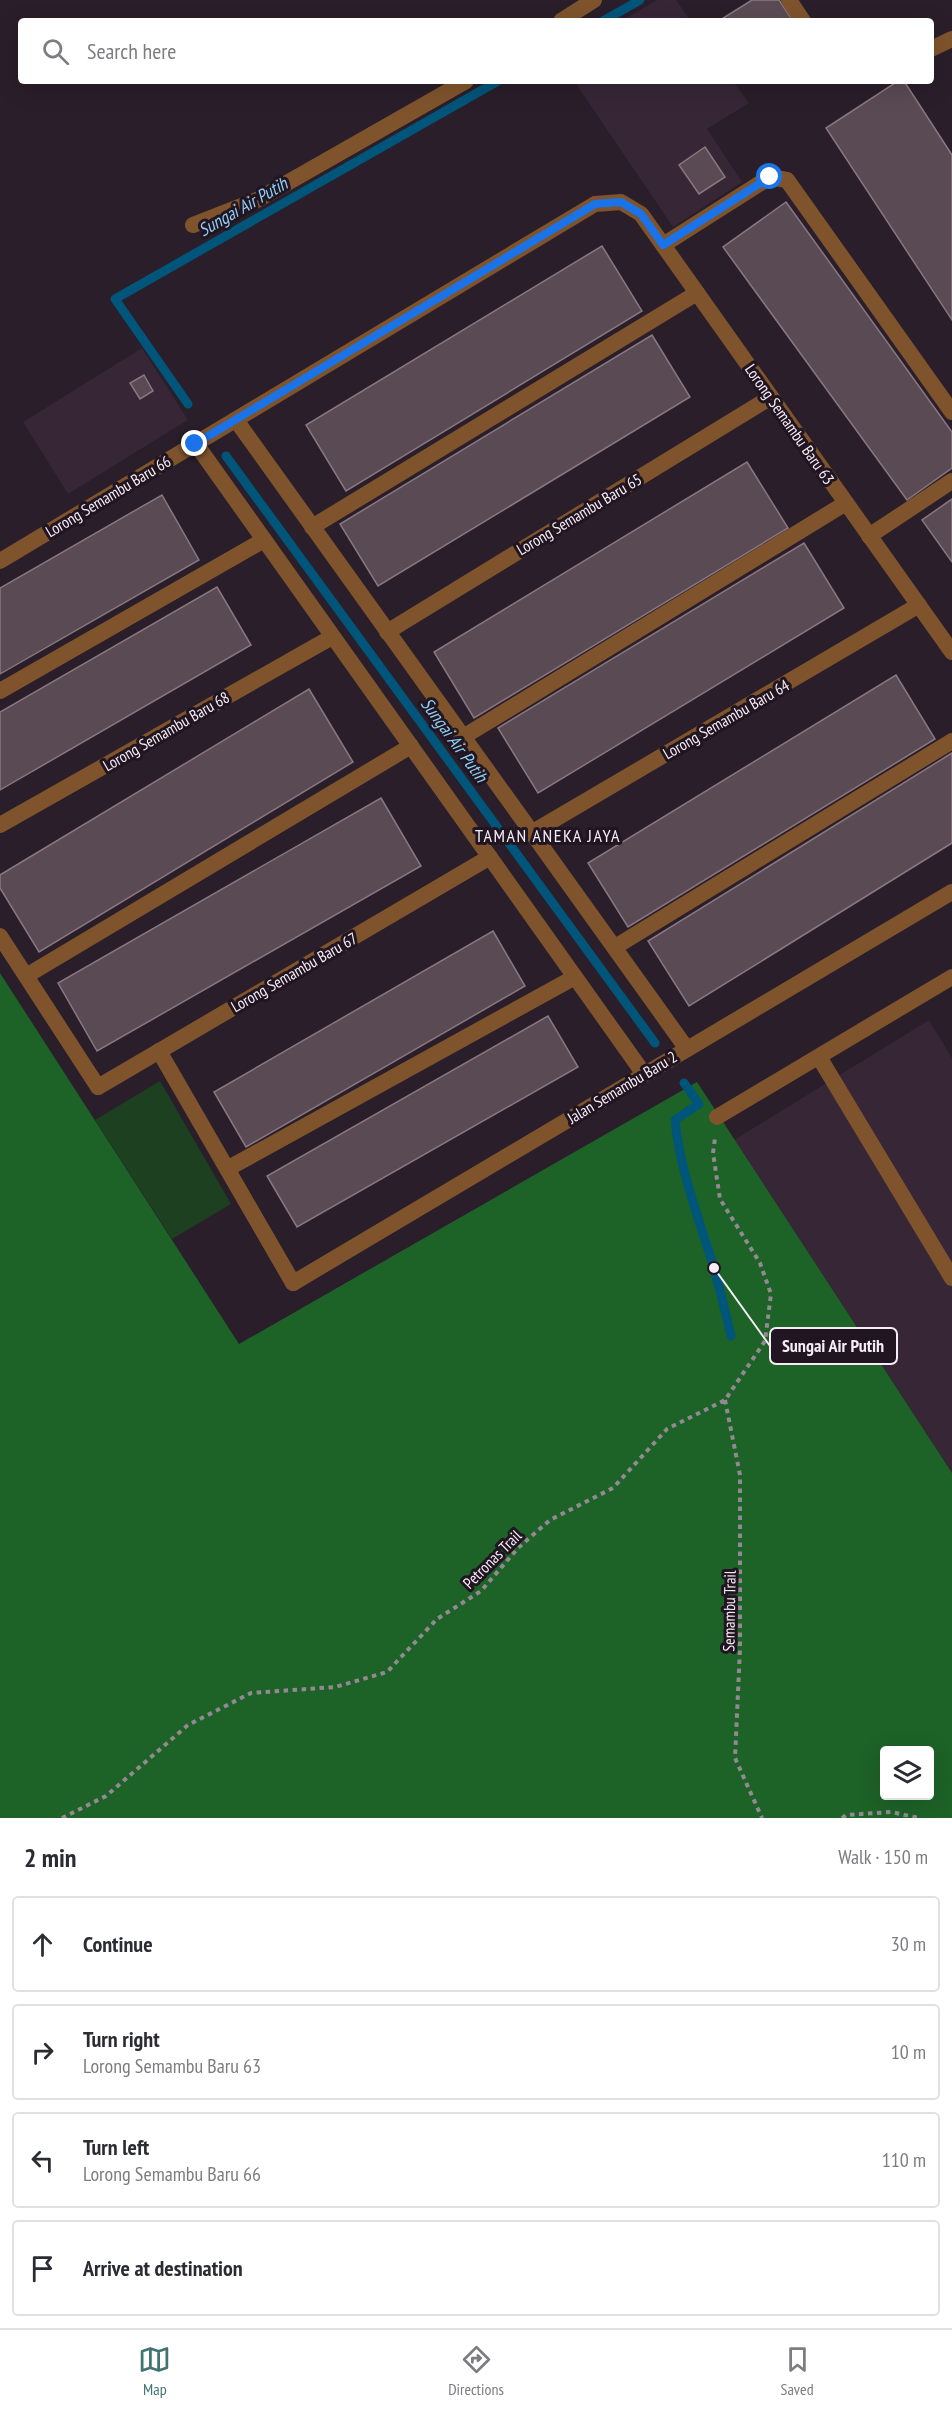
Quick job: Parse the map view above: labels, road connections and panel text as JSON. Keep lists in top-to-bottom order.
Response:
{
  "streets": {
    "street": [
      "Lorong Semambu Baru 63",
      "Lorong Semambu Baru 66",
      "Lorong Semambu Baru 65",
      "Lorong Semambu Baru 64",
      "Lorong Semambu Baru 68",
      "Lorong Semambu Baru 67",
      "Jalan Semambu Baru 2"
    ],
    "path": ["Petronas Trail", "Semambu Trail"]
  },
  "crossings": [
    ["Lorong Semambu Baru 63", "Lorong Semambu Baru 66"],
    ["Lorong Semambu Baru 63", "Lorong Semambu Baru 65"],
    ["Lorong Semambu Baru 63", "Lorong Semambu Baru 64"],
    ["Petronas Trail", "Semambu Trail"]
  ],
  "districts": ["TAMAN ANEKA JAYA"],
  "water": ["Sungai Air Putih"],
  "places": ["Sungai Air Putih"],
  "page": {
    "search": "Search here",
    "heading": ["2 min", "Walk · 150 m"],
    "list": [
      ["Continue", "30 m"],
      ["Turn right", "Lorong Semambu Baru 63", "10 m"],
      ["Turn left", "Lorong Semambu Baru 66", "110 m"],
      "Arrive at destination"
    ],
    "nav": ["Map", "Directions", "Saved"]
  }
}
